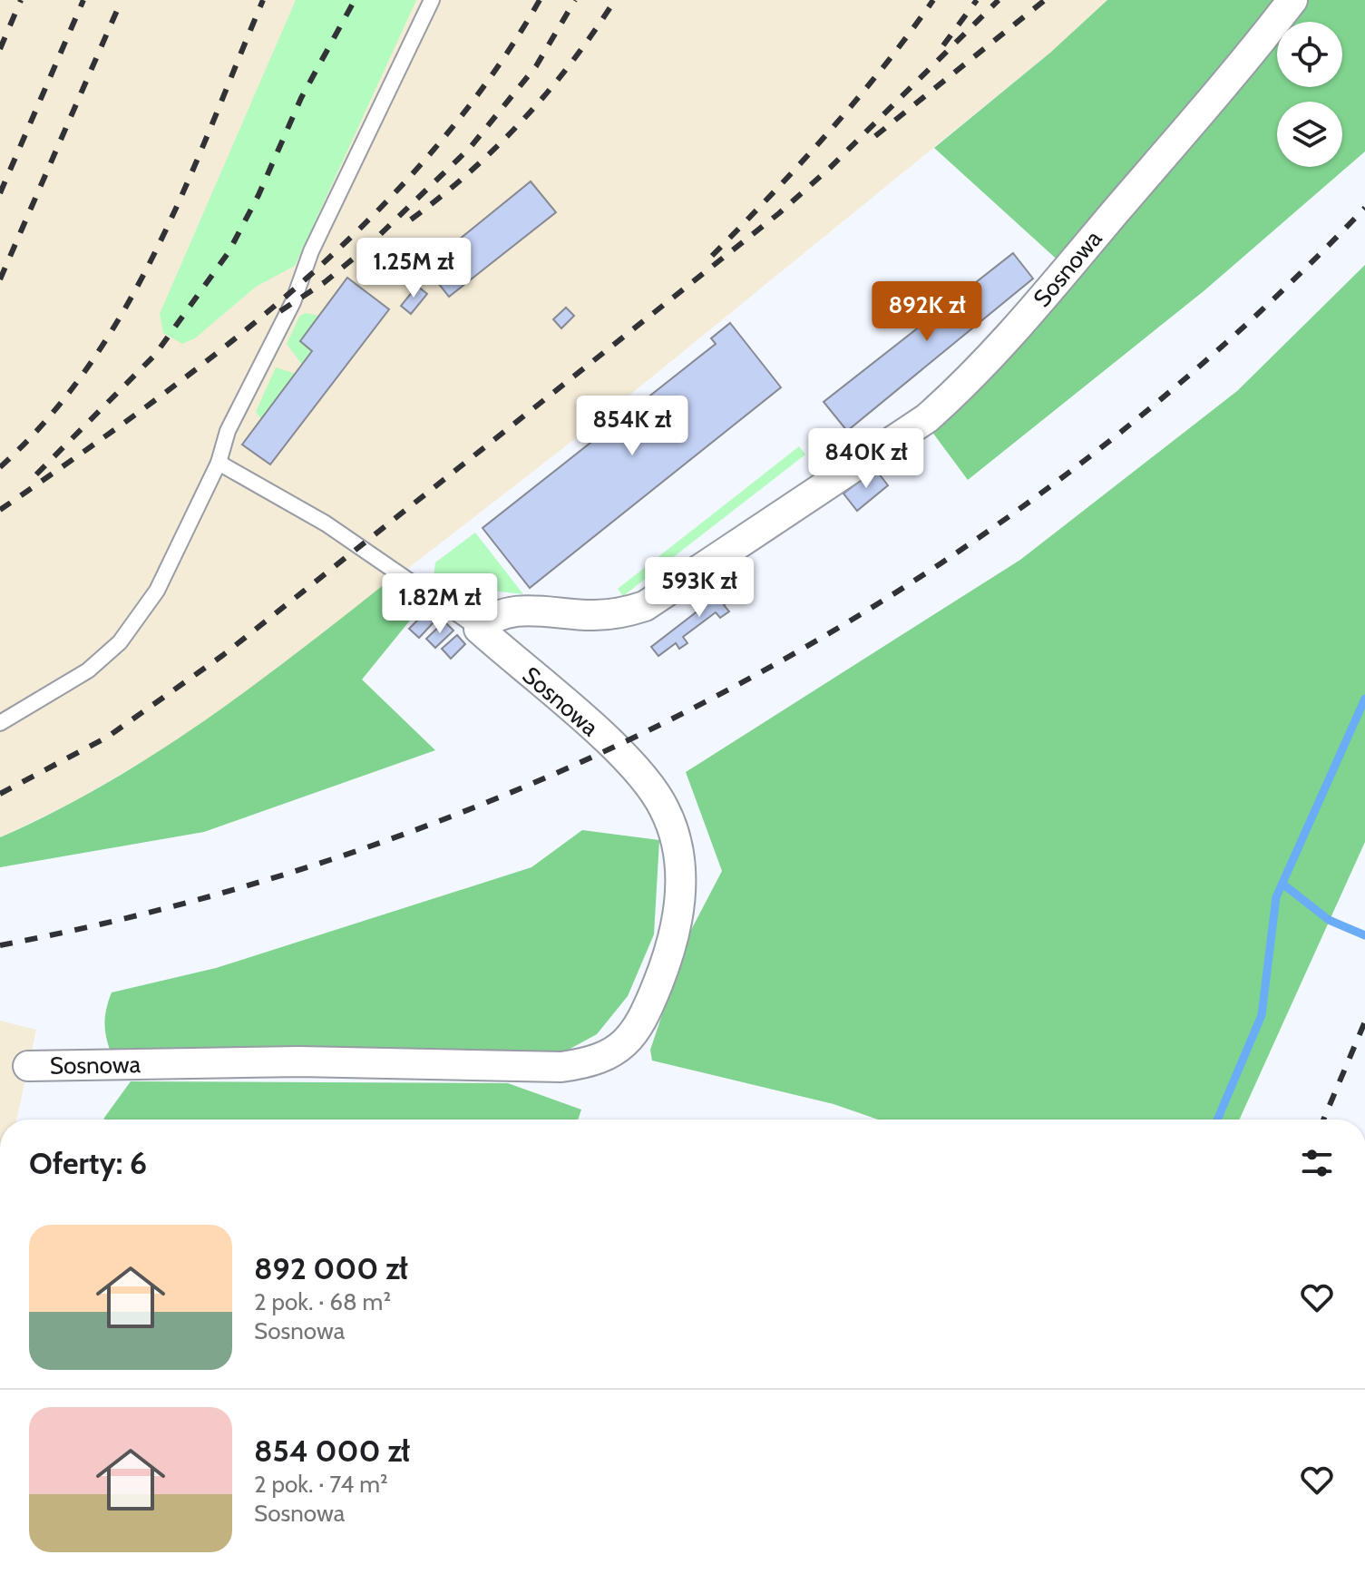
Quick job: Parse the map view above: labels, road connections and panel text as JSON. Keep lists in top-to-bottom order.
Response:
{
  "streets": {
    "street": ["Sosnowa"]
  },
  "page": {
    "price": [
      "1.25M zł",
      "892K zł",
      "854K zł",
      "840K zł",
      "593K zł",
      "1.82M zł"
    ],
    "heading": "Oferty: 6",
    "list": [
      {
        "name": "892 000 zł",
        "note": "2 pok. · 68 m² · Sosnowa"
      },
      {
        "name": "854 000 zł",
        "note": "2 pok. · 74 m² · Sosnowa"
      }
    ]
  }
}
